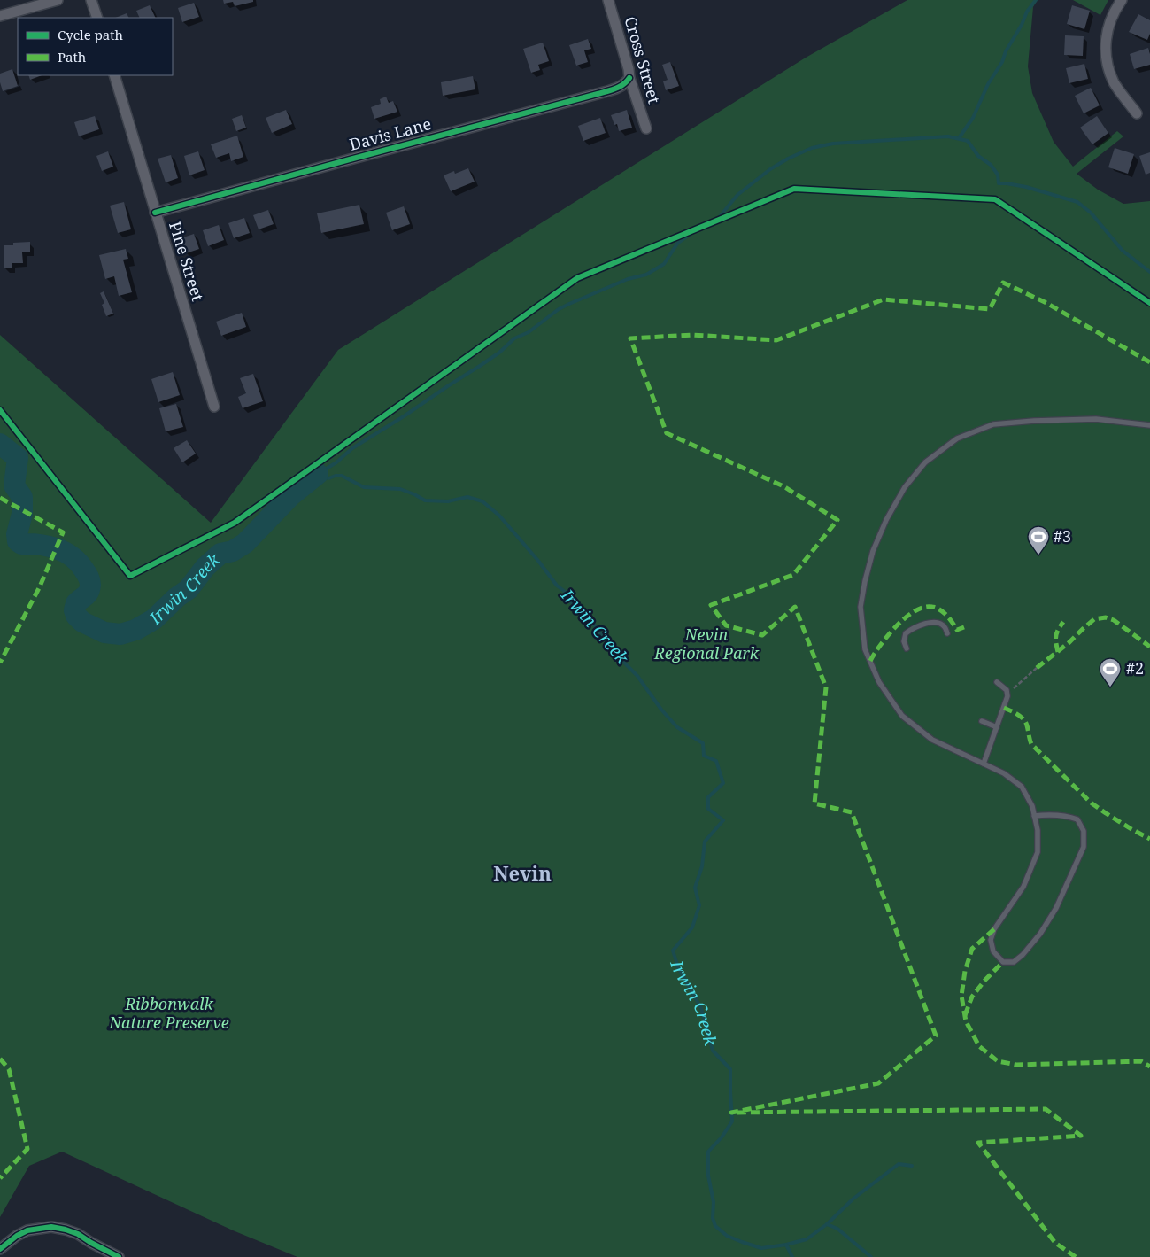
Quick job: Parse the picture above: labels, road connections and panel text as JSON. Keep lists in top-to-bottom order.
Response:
{
  "streets": {
    "street": ["Cross Street", "Davis Lane", "Pine Street"]
  },
  "crossings": [
    ["Cross Street", "Davis Lane"],
    ["Davis Lane", "Pine Street"]
  ],
  "districts": ["Nevin"],
  "water": ["Irwin Creek"],
  "parks": ["Nevin Regional Park", "Ribbonwalk Nature Preserve"],
  "places": {
    "sports": ["#3", "#2"]
  },
  "legend": ["Cycle path", "Path"]
}
